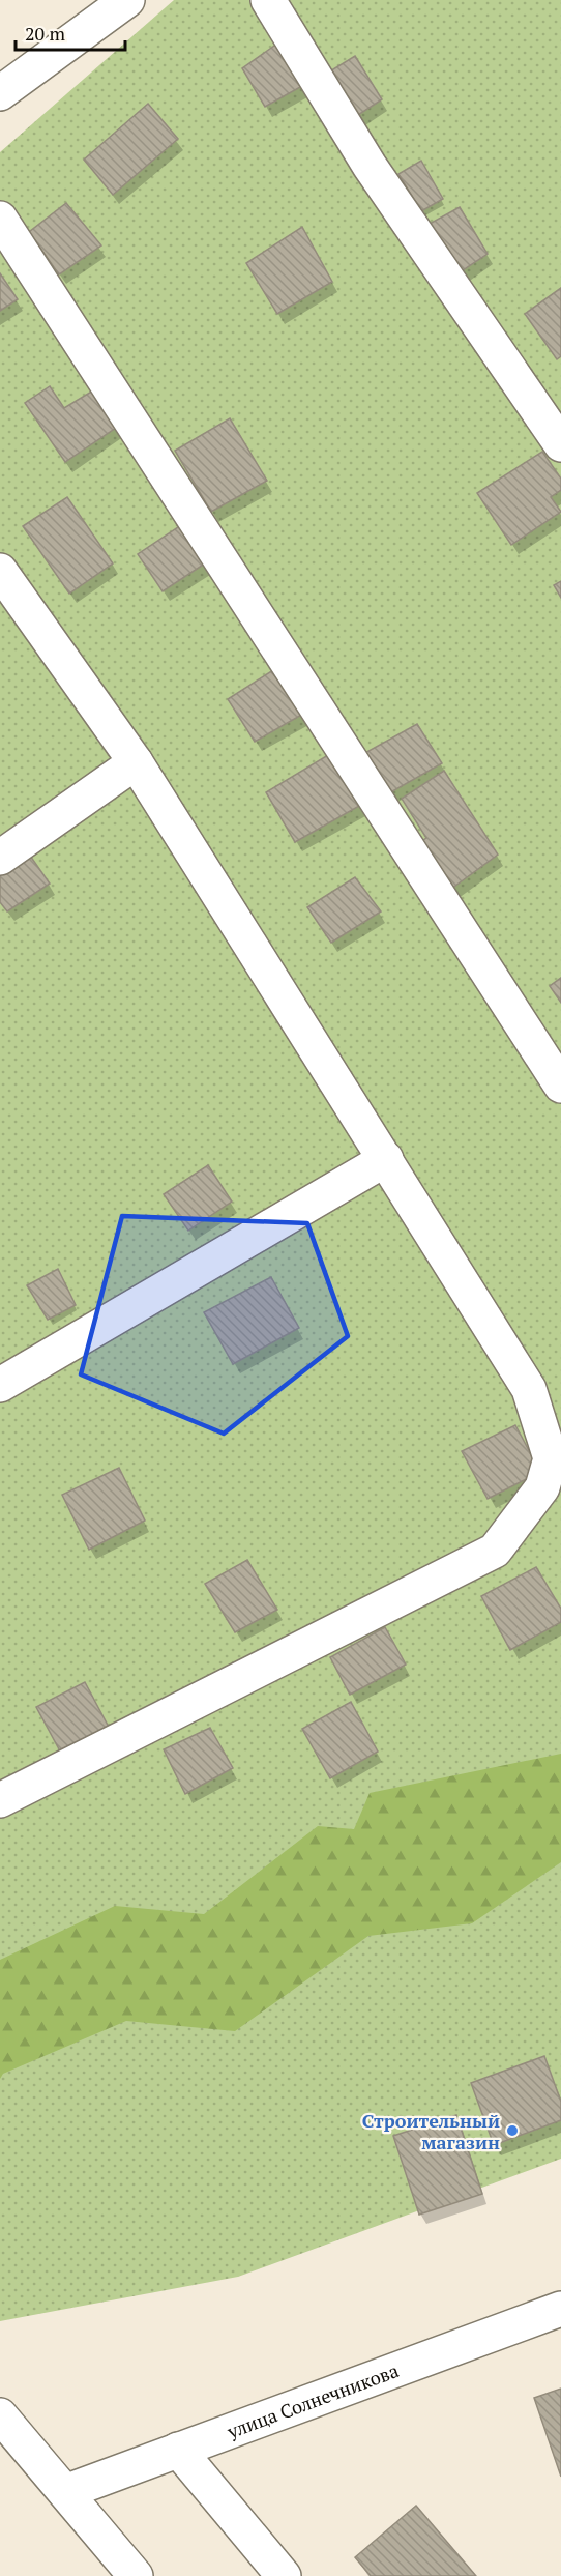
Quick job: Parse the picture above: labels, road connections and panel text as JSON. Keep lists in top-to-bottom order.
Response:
{
  "streets": {
    "street": ["улица Солнечникова"]
  },
  "places": ["Строительный магазин"],
  "scale_bar": "20 m"
}
